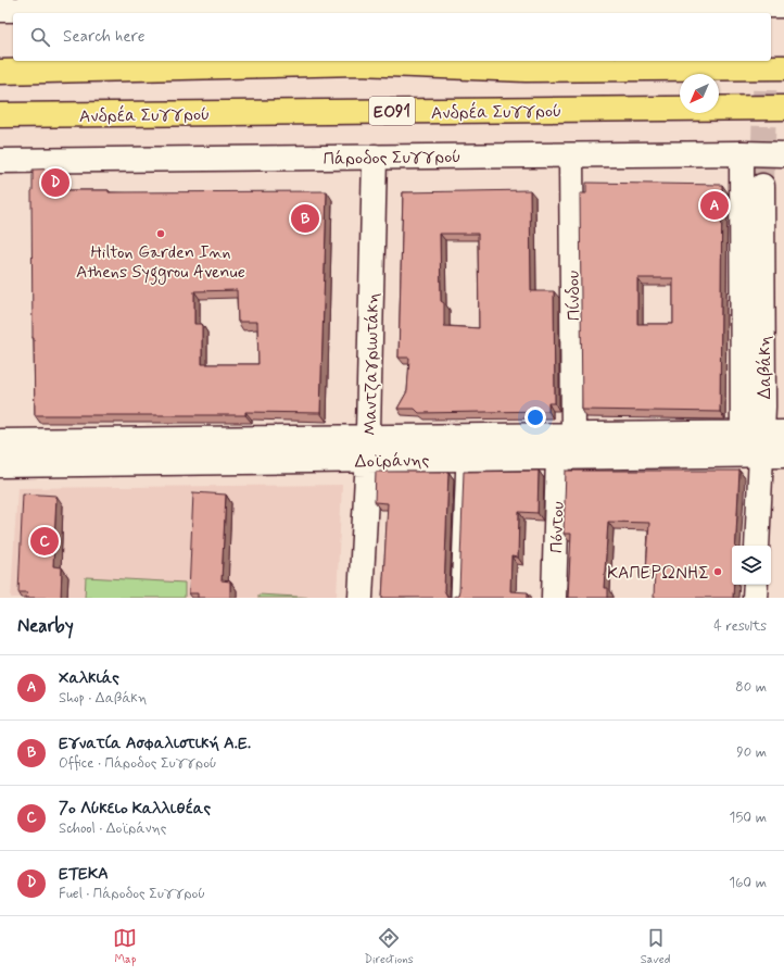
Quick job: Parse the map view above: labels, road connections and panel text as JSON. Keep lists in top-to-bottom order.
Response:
{
  "streets": {
    "highway": ["ΕΟ91", "Ανδρέα Συγγρού"],
    "street": [
      "Πάροδος Συγγρού",
      "Πίνδου",
      "Μαντζαγριωτάκη",
      "Δαβάκη",
      "Δοϊράνης",
      "Πόντου"
    ]
  },
  "crossings": [
    ["Πάροδος Συγγρού", "Πίνδου"],
    ["Πάροδος Συγγρού", "Μαντζαγριωτάκη"],
    ["Πάροδος Συγγρού", "Δαβάκη"],
    ["Πίνδου", "Δοϊράνης"],
    ["Μαντζαγριωτάκη", "Δοϊράνης"],
    ["Δαβάκη", "Δοϊράνης"],
    ["Δοϊράνης", "Πόντου"]
  ],
  "places": ["Hilton Garden Inn Athens Syggrou Avenue", "ΚΑΠΕΡΩΝΗΣ"],
  "north": "bottom left",
  "page": {
    "search": "Search here",
    "pins": [
      "D",
      "A",
      "B",
      "C"
    ],
    "heading": ["Nearby", "4 results"],
    "list": [
      {
        "mark": "A",
        "name": "Χαλκιάς",
        "note": "Shop · Δαβάκη",
        "value": "80 m"
      },
      {
        "mark": "B",
        "name": "Εγνατία Ασφαλιστική Α.Ε.",
        "note": "Office · Πάροδος Συγγρού",
        "value": "90 m"
      },
      {
        "mark": "C",
        "name": "7ο Λύκειο Καλλιθέας",
        "note": "School · Δοϊράνης",
        "value": "150 m"
      },
      {
        "mark": "D",
        "name": "ΕΤΕΚΑ",
        "note": "Fuel · Πάροδος Συγγρού",
        "value": "160 m"
      }
    ],
    "nav": ["Map", "Directions", "Saved"]
  }
}
